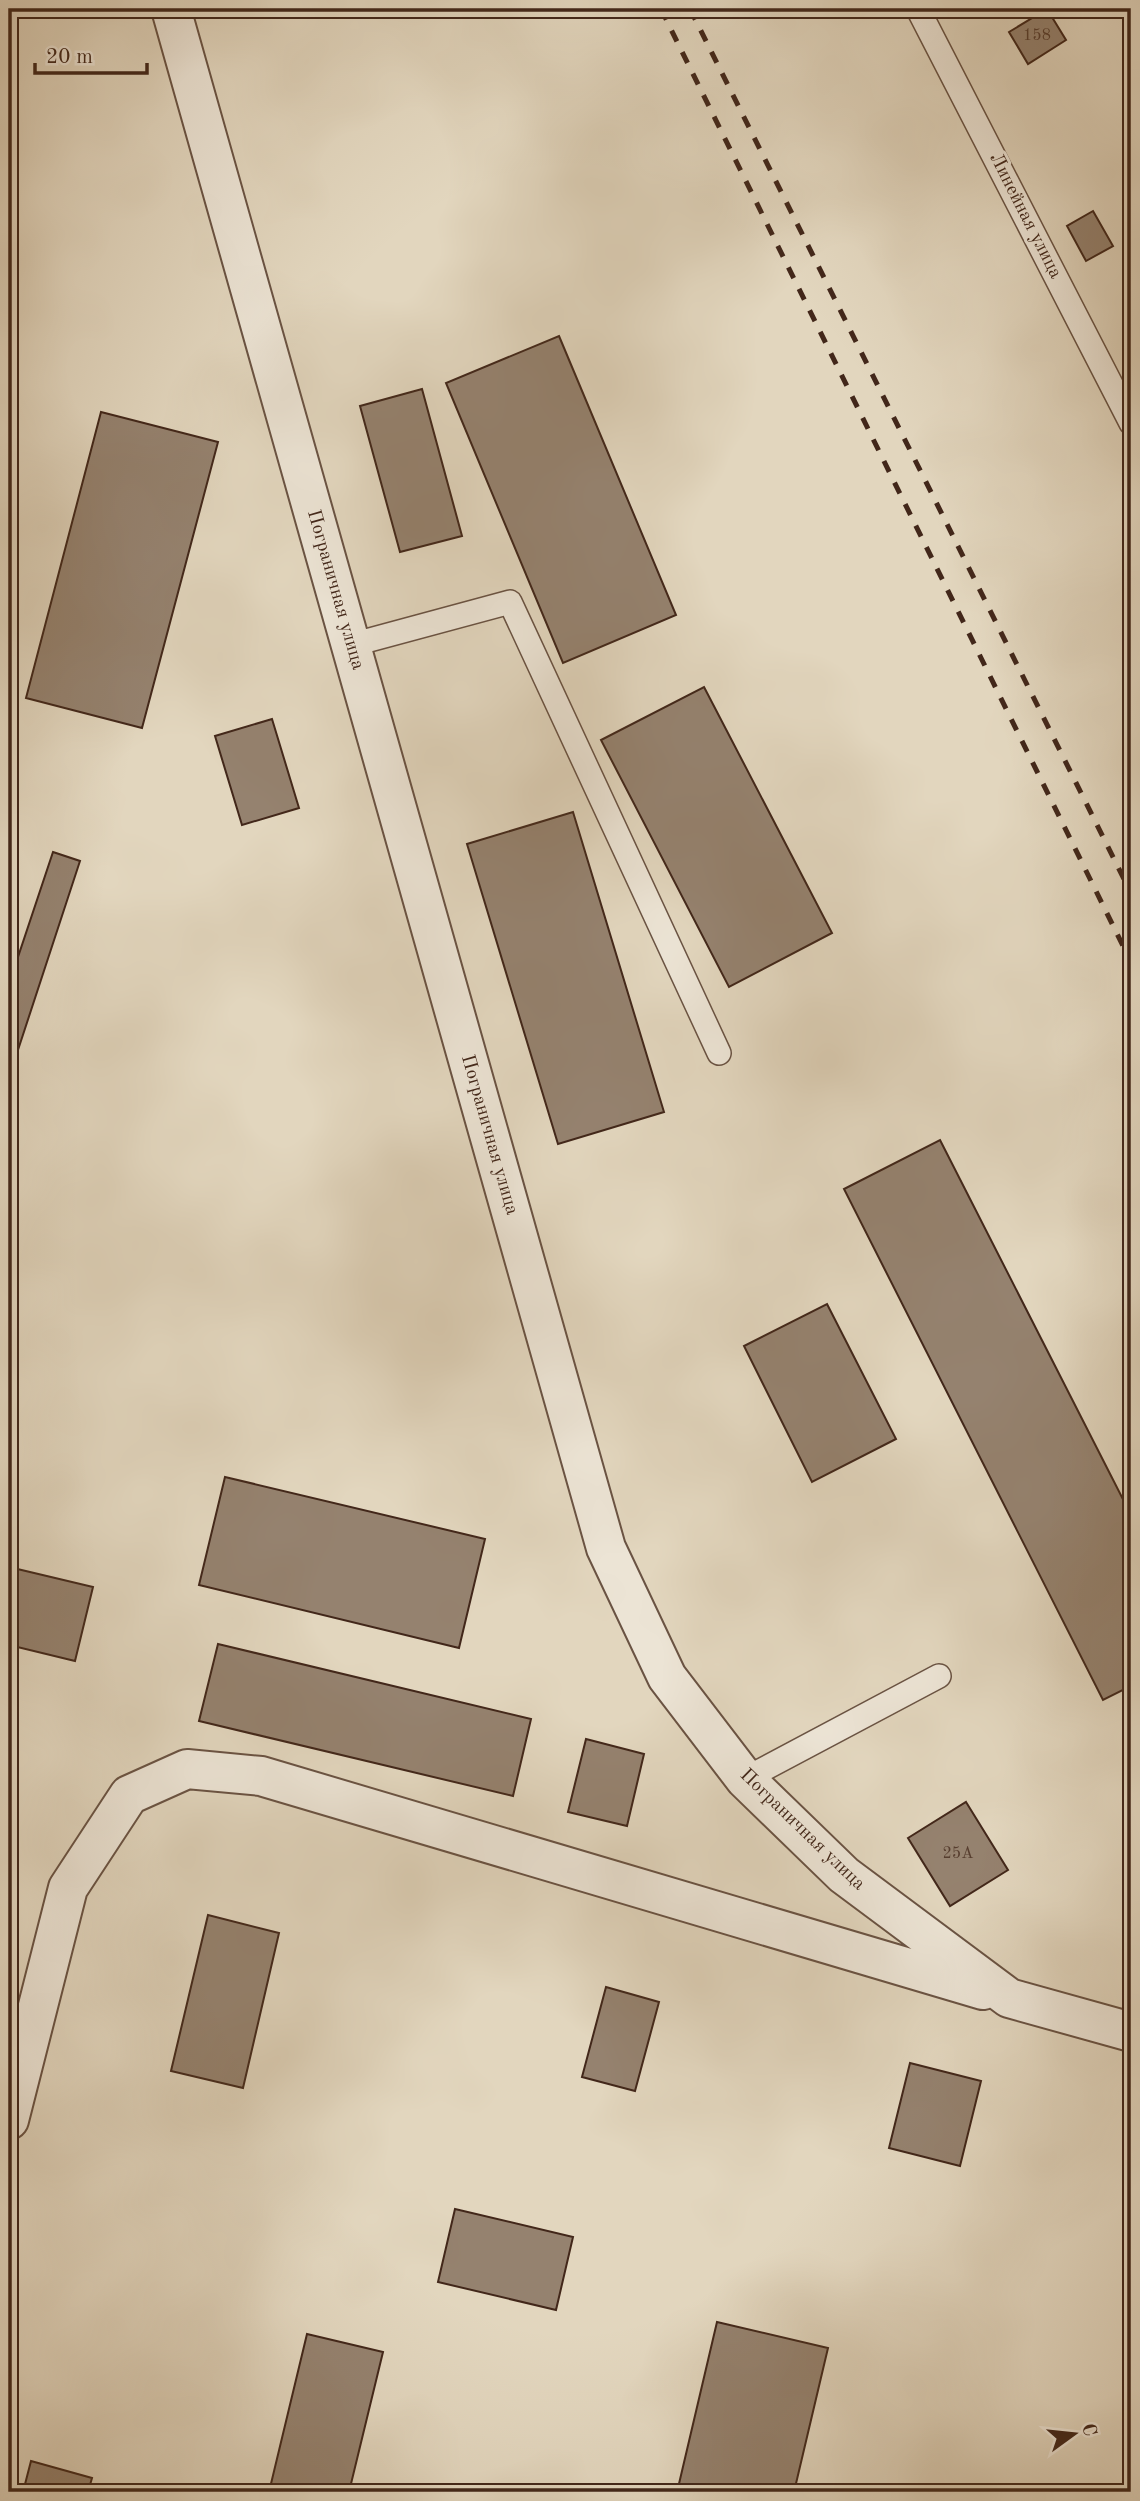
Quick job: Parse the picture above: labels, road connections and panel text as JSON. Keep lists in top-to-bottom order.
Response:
{
  "streets": {
    "street": ["Пограничная улица"],
    "lane": ["Линейная улица"]
  },
  "house_numbers": ["158", "25А"],
  "scale_bar": "20 m",
  "north": "right"
}
